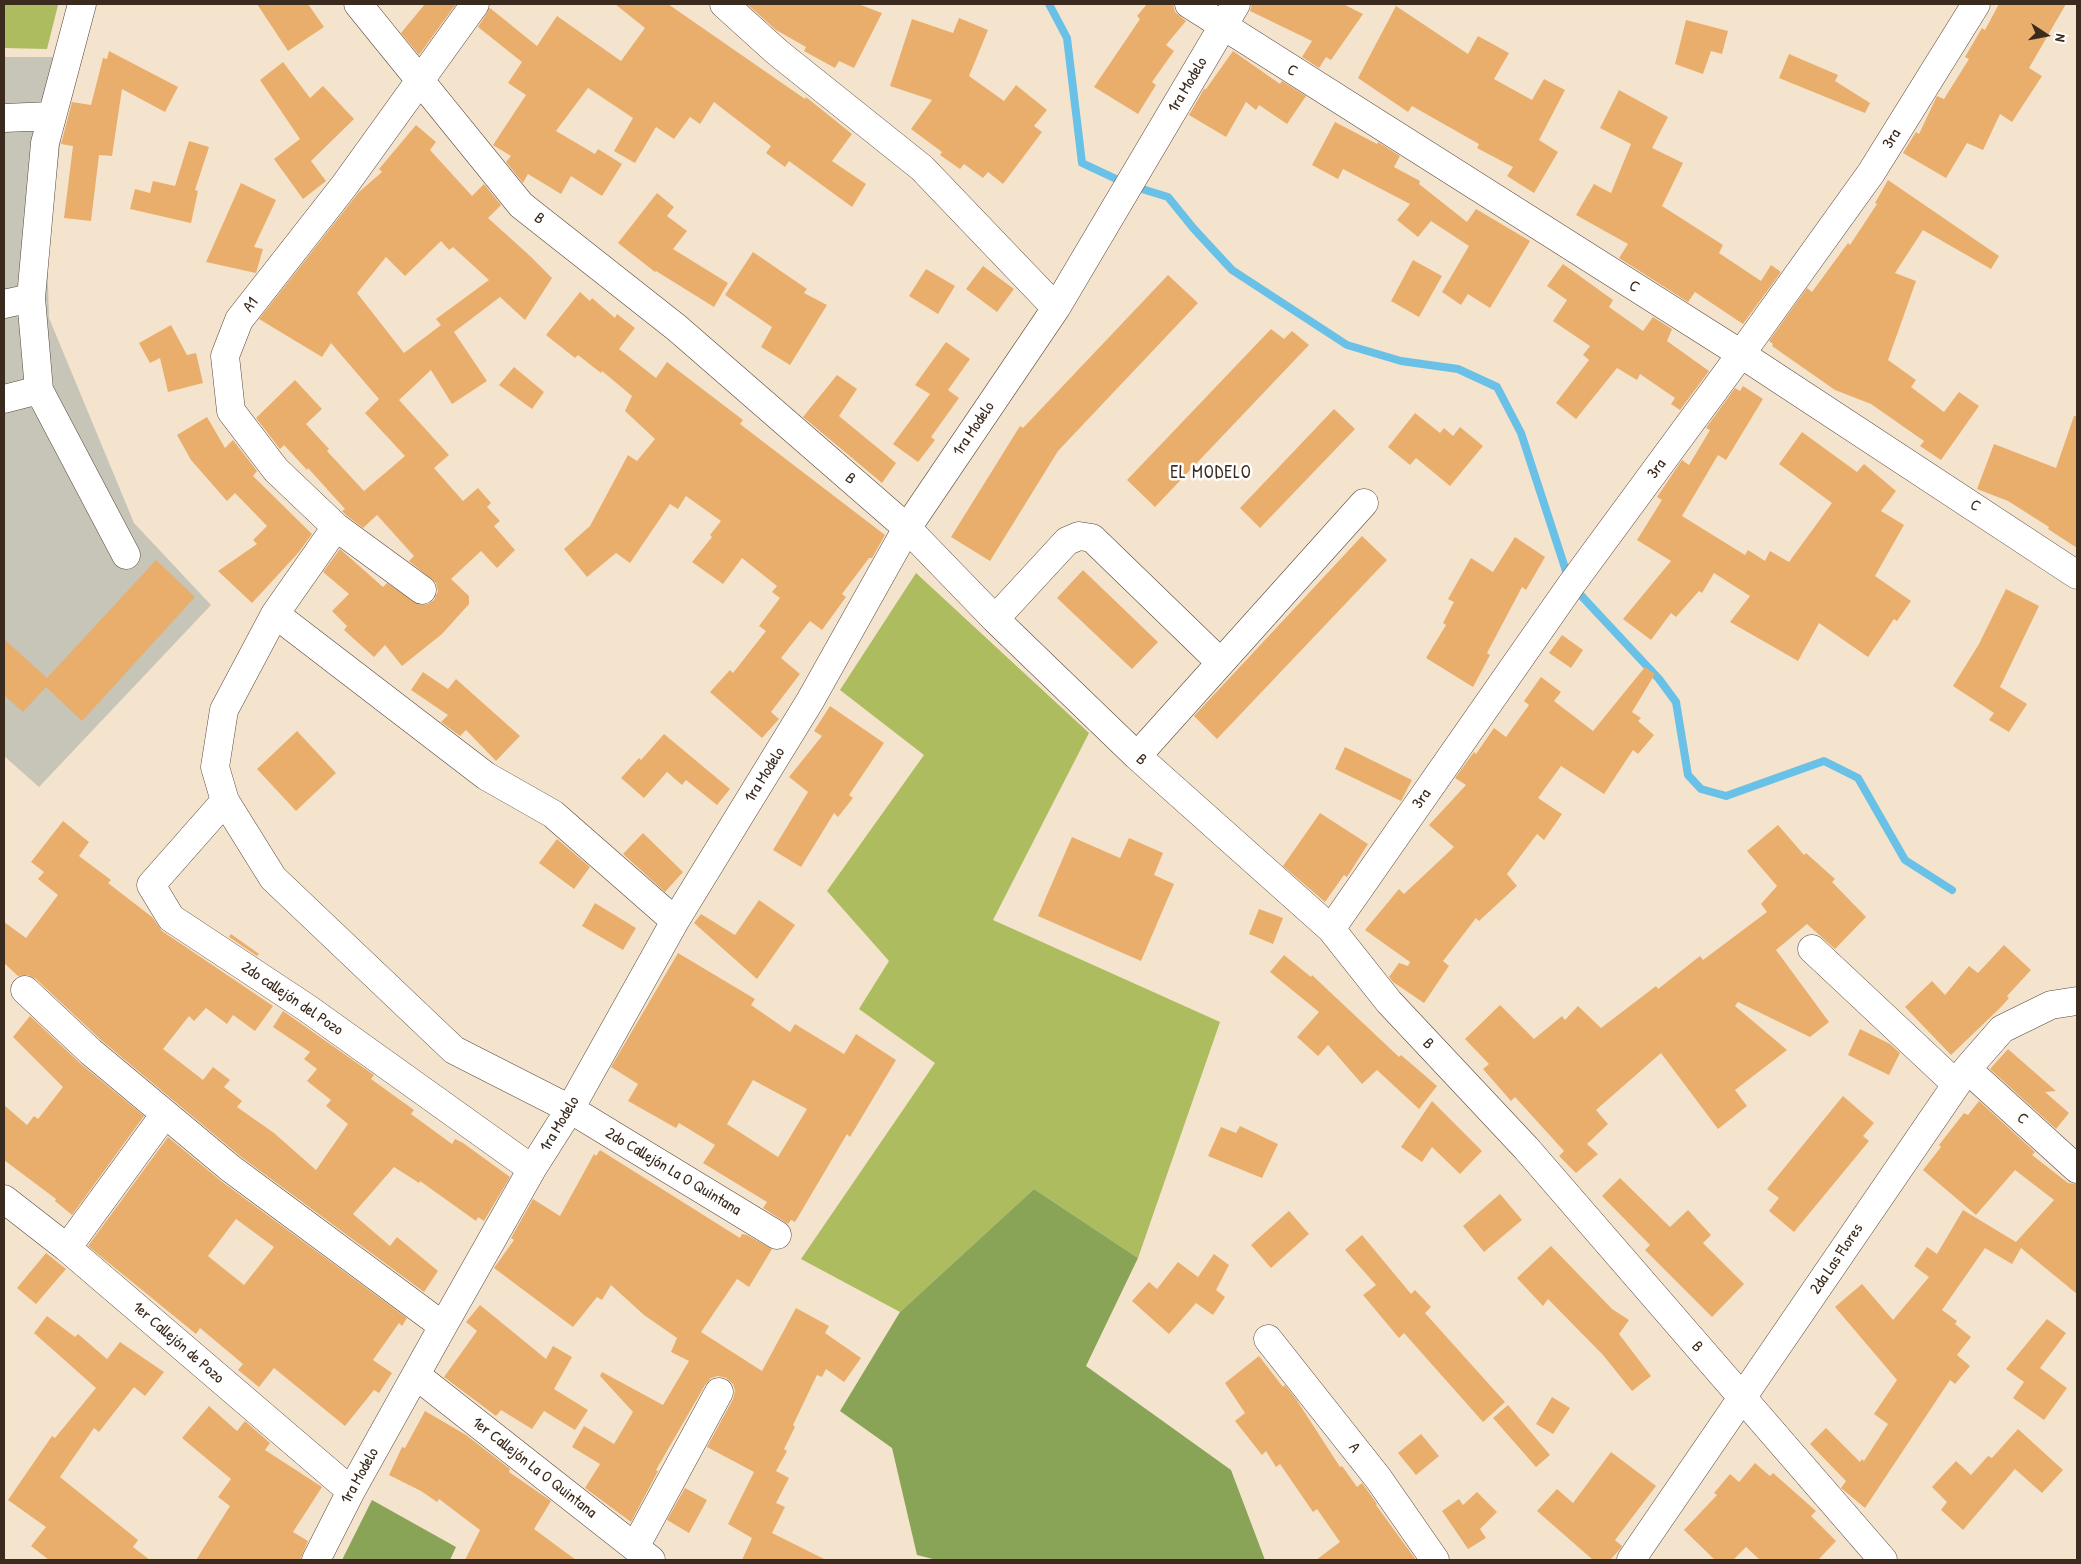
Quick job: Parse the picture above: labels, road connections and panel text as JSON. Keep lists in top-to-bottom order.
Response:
{
  "streets": {
    "street": [
      "C",
      "1ra Modelo",
      "3ra",
      "B",
      "A1",
      "2do callejón del Pozo",
      "2do Callejón La O Quintana",
      "2da Las Flores",
      "1er Callejón de Pozo",
      "A",
      "1er Callejón La O Quintana"
    ]
  },
  "crossings": [
    ["C", "1ra Modelo"],
    ["C", "3ra"],
    ["C", "2da Las Flores"],
    ["1ra Modelo", "B"],
    ["1ra Modelo", "2do callejón del Pozo"],
    ["1ra Modelo", "2do Callejón La O Quintana"],
    ["1ra Modelo", "1er Callejón de Pozo"],
    ["1ra Modelo", "1er Callejón La O Quintana"],
    ["3ra", "B"],
    ["B", "A1"],
    ["B", "2da Las Flores"],
    ["A1", "2do Callejón La O Quintana"],
    ["2do callejón del Pozo", "2do Callejón La O Quintana"]
  ],
  "districts": ["EL MODELO"],
  "north": "right"
}
